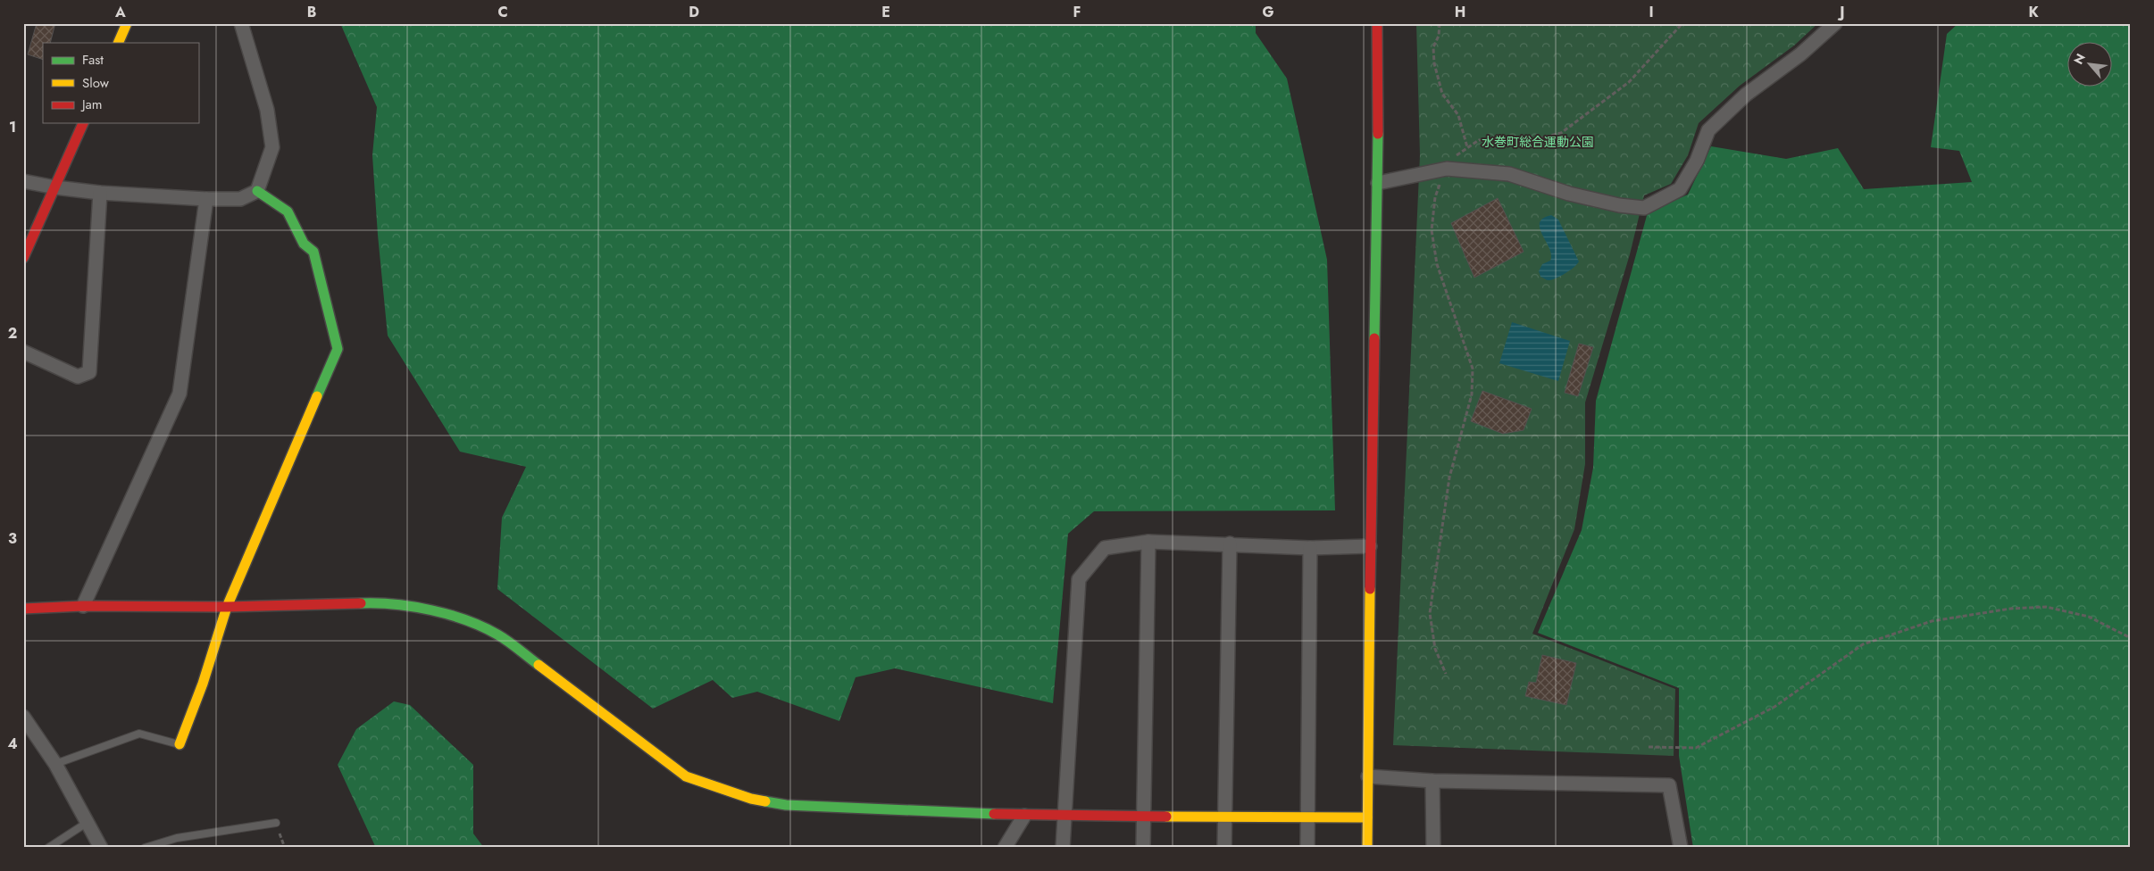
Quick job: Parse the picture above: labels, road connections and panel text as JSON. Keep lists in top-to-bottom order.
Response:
{
  "parks": ["水巻町総合運動公園"],
  "legend": ["Fast", "Slow", "Jam"],
  "north": "top left",
  "grid": {
    "columns": [
      "A",
      "B",
      "C",
      "D",
      "E",
      "F",
      "G",
      "H",
      "I",
      "J",
      "K"
    ],
    "rows": [
      "1",
      "2",
      "3",
      "4"
    ]
  }
}
